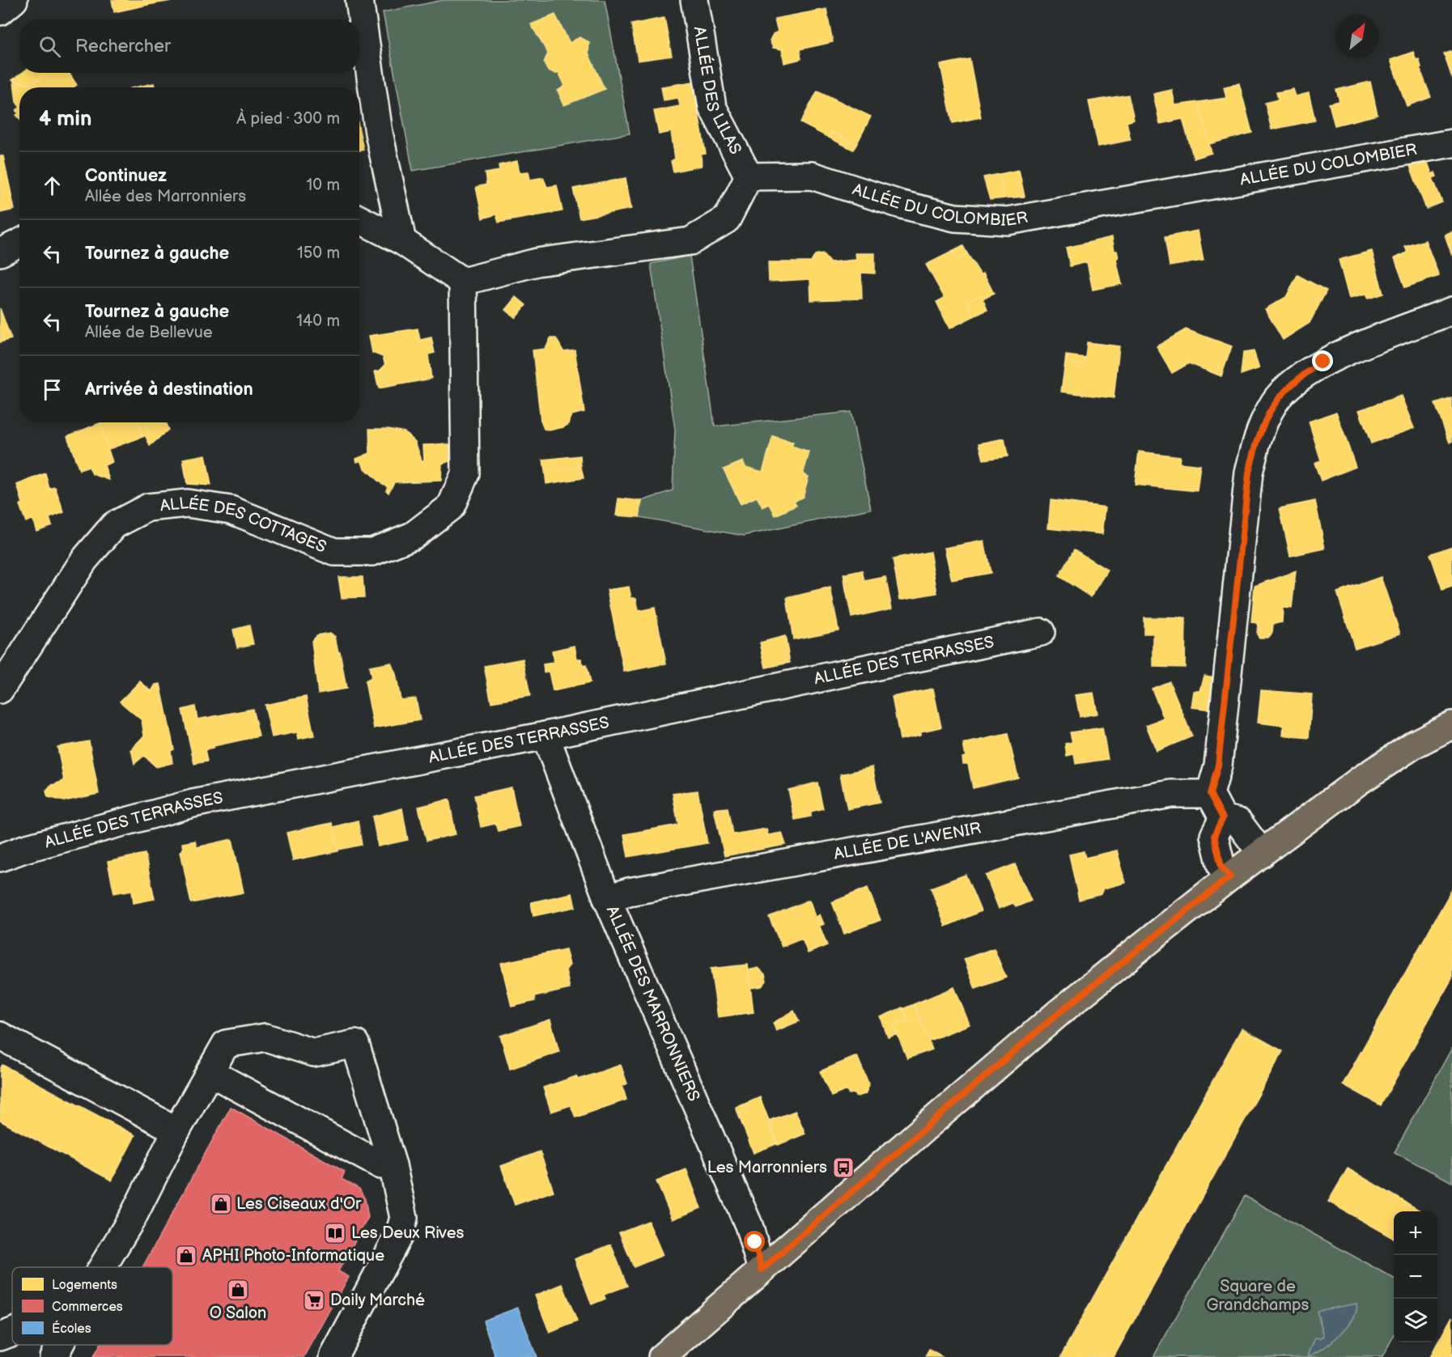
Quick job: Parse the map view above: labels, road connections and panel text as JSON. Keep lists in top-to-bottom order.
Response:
{
  "streets": {
    "street": [
      "ALLÉE DES LILAS",
      "ALLÉE DU COLOMBIER",
      "ALLÉE DES COTTAGES",
      "ALLÉE DES TERRASSES",
      "ALLÉE DE L'AVENIR",
      "ALLÉE DES MARRONNIERS"
    ]
  },
  "crossings": [
    ["ALLÉE DES LILAS", "ALLÉE DU COLOMBIER"],
    ["ALLÉE DES TERRASSES", "ALLÉE DES MARRONNIERS"],
    ["ALLÉE DE L'AVENIR", "ALLÉE DES MARRONNIERS"]
  ],
  "parks": ["Square de Grandchamps"],
  "places": {
    "bus stop": ["Les Marronniers"],
    "shop": ["Les Ciseaux d'Or", "APHI Photo-Informatique", "O Salon"],
    "library": ["Les Deux Rives"],
    "supermarket": ["Daily Marché"]
  },
  "legend": ["Logements", "Commerces", "Écoles"],
  "north": "top right",
  "page": {
    "search": "Rechercher",
    "heading": ["4 min", "À pied · 300 m"],
    "list": [
      ["Continuez", "Allée des Marronniers", "10 m"],
      ["Tournez à gauche", "150 m"],
      ["Tournez à gauche", "Allée de Bellevue", "140 m"],
      "Arrivée à destination"
    ],
    "map_buttons": ["+", "−"]
  }
}
